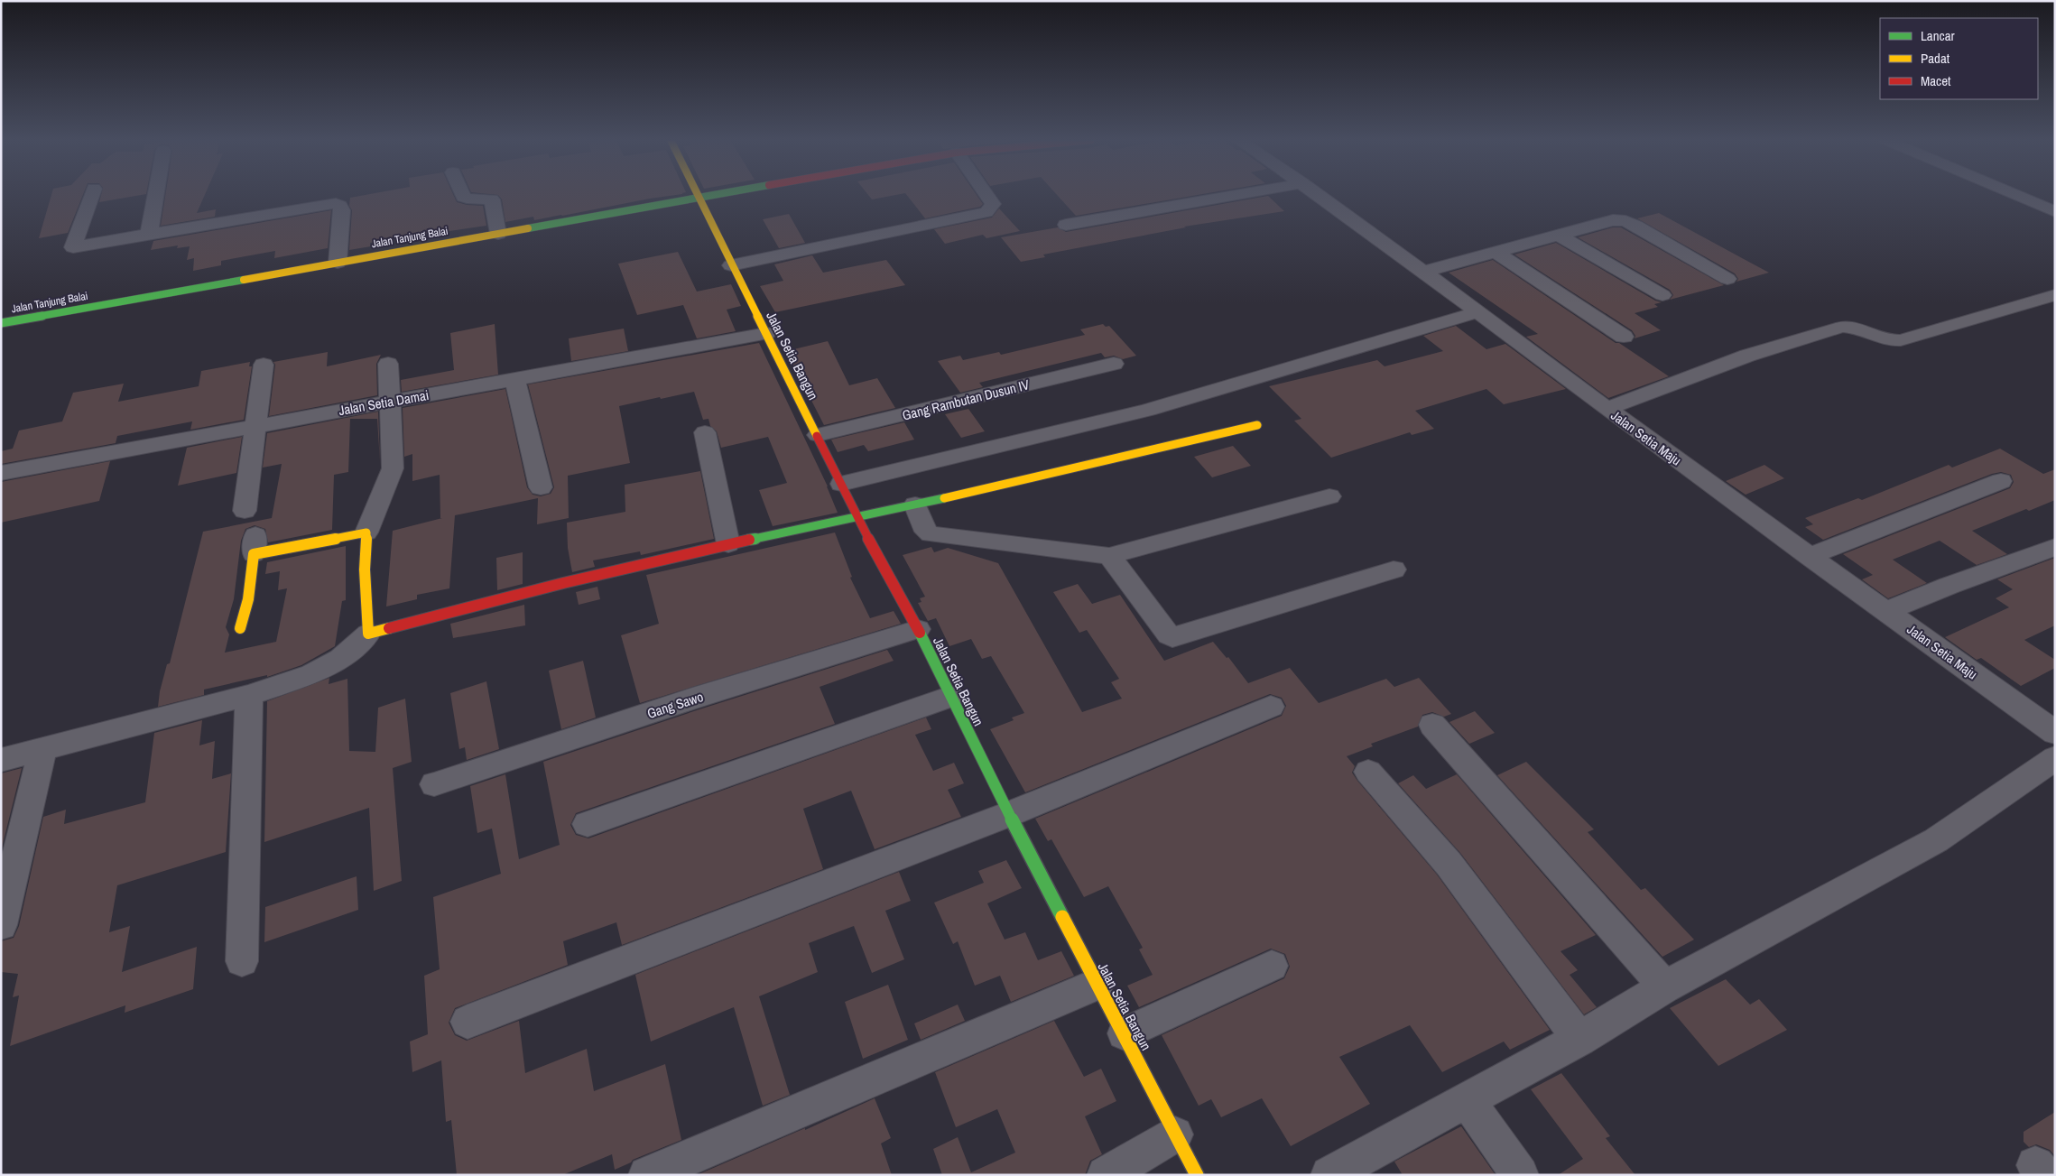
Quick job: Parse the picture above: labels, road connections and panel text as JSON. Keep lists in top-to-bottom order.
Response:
{
  "streets": {
    "street": [
      "Jalan Tanjung Balai",
      "Jalan Setia Bangun",
      "Gang Rambutan Dusun IV",
      "Jalan Setia Damai",
      "Jalan Setia Maju",
      "Gang Sawo"
    ]
  },
  "crossings": [
    ["Jalan Tanjung Balai", "Jalan Setia Bangun"],
    ["Jalan Setia Bangun", "Gang Rambutan Dusun IV"],
    ["Jalan Setia Bangun", "Jalan Setia Damai"],
    ["Jalan Setia Bangun", "Gang Sawo"]
  ],
  "legend": ["Lancar", "Padat", "Macet"]
}
